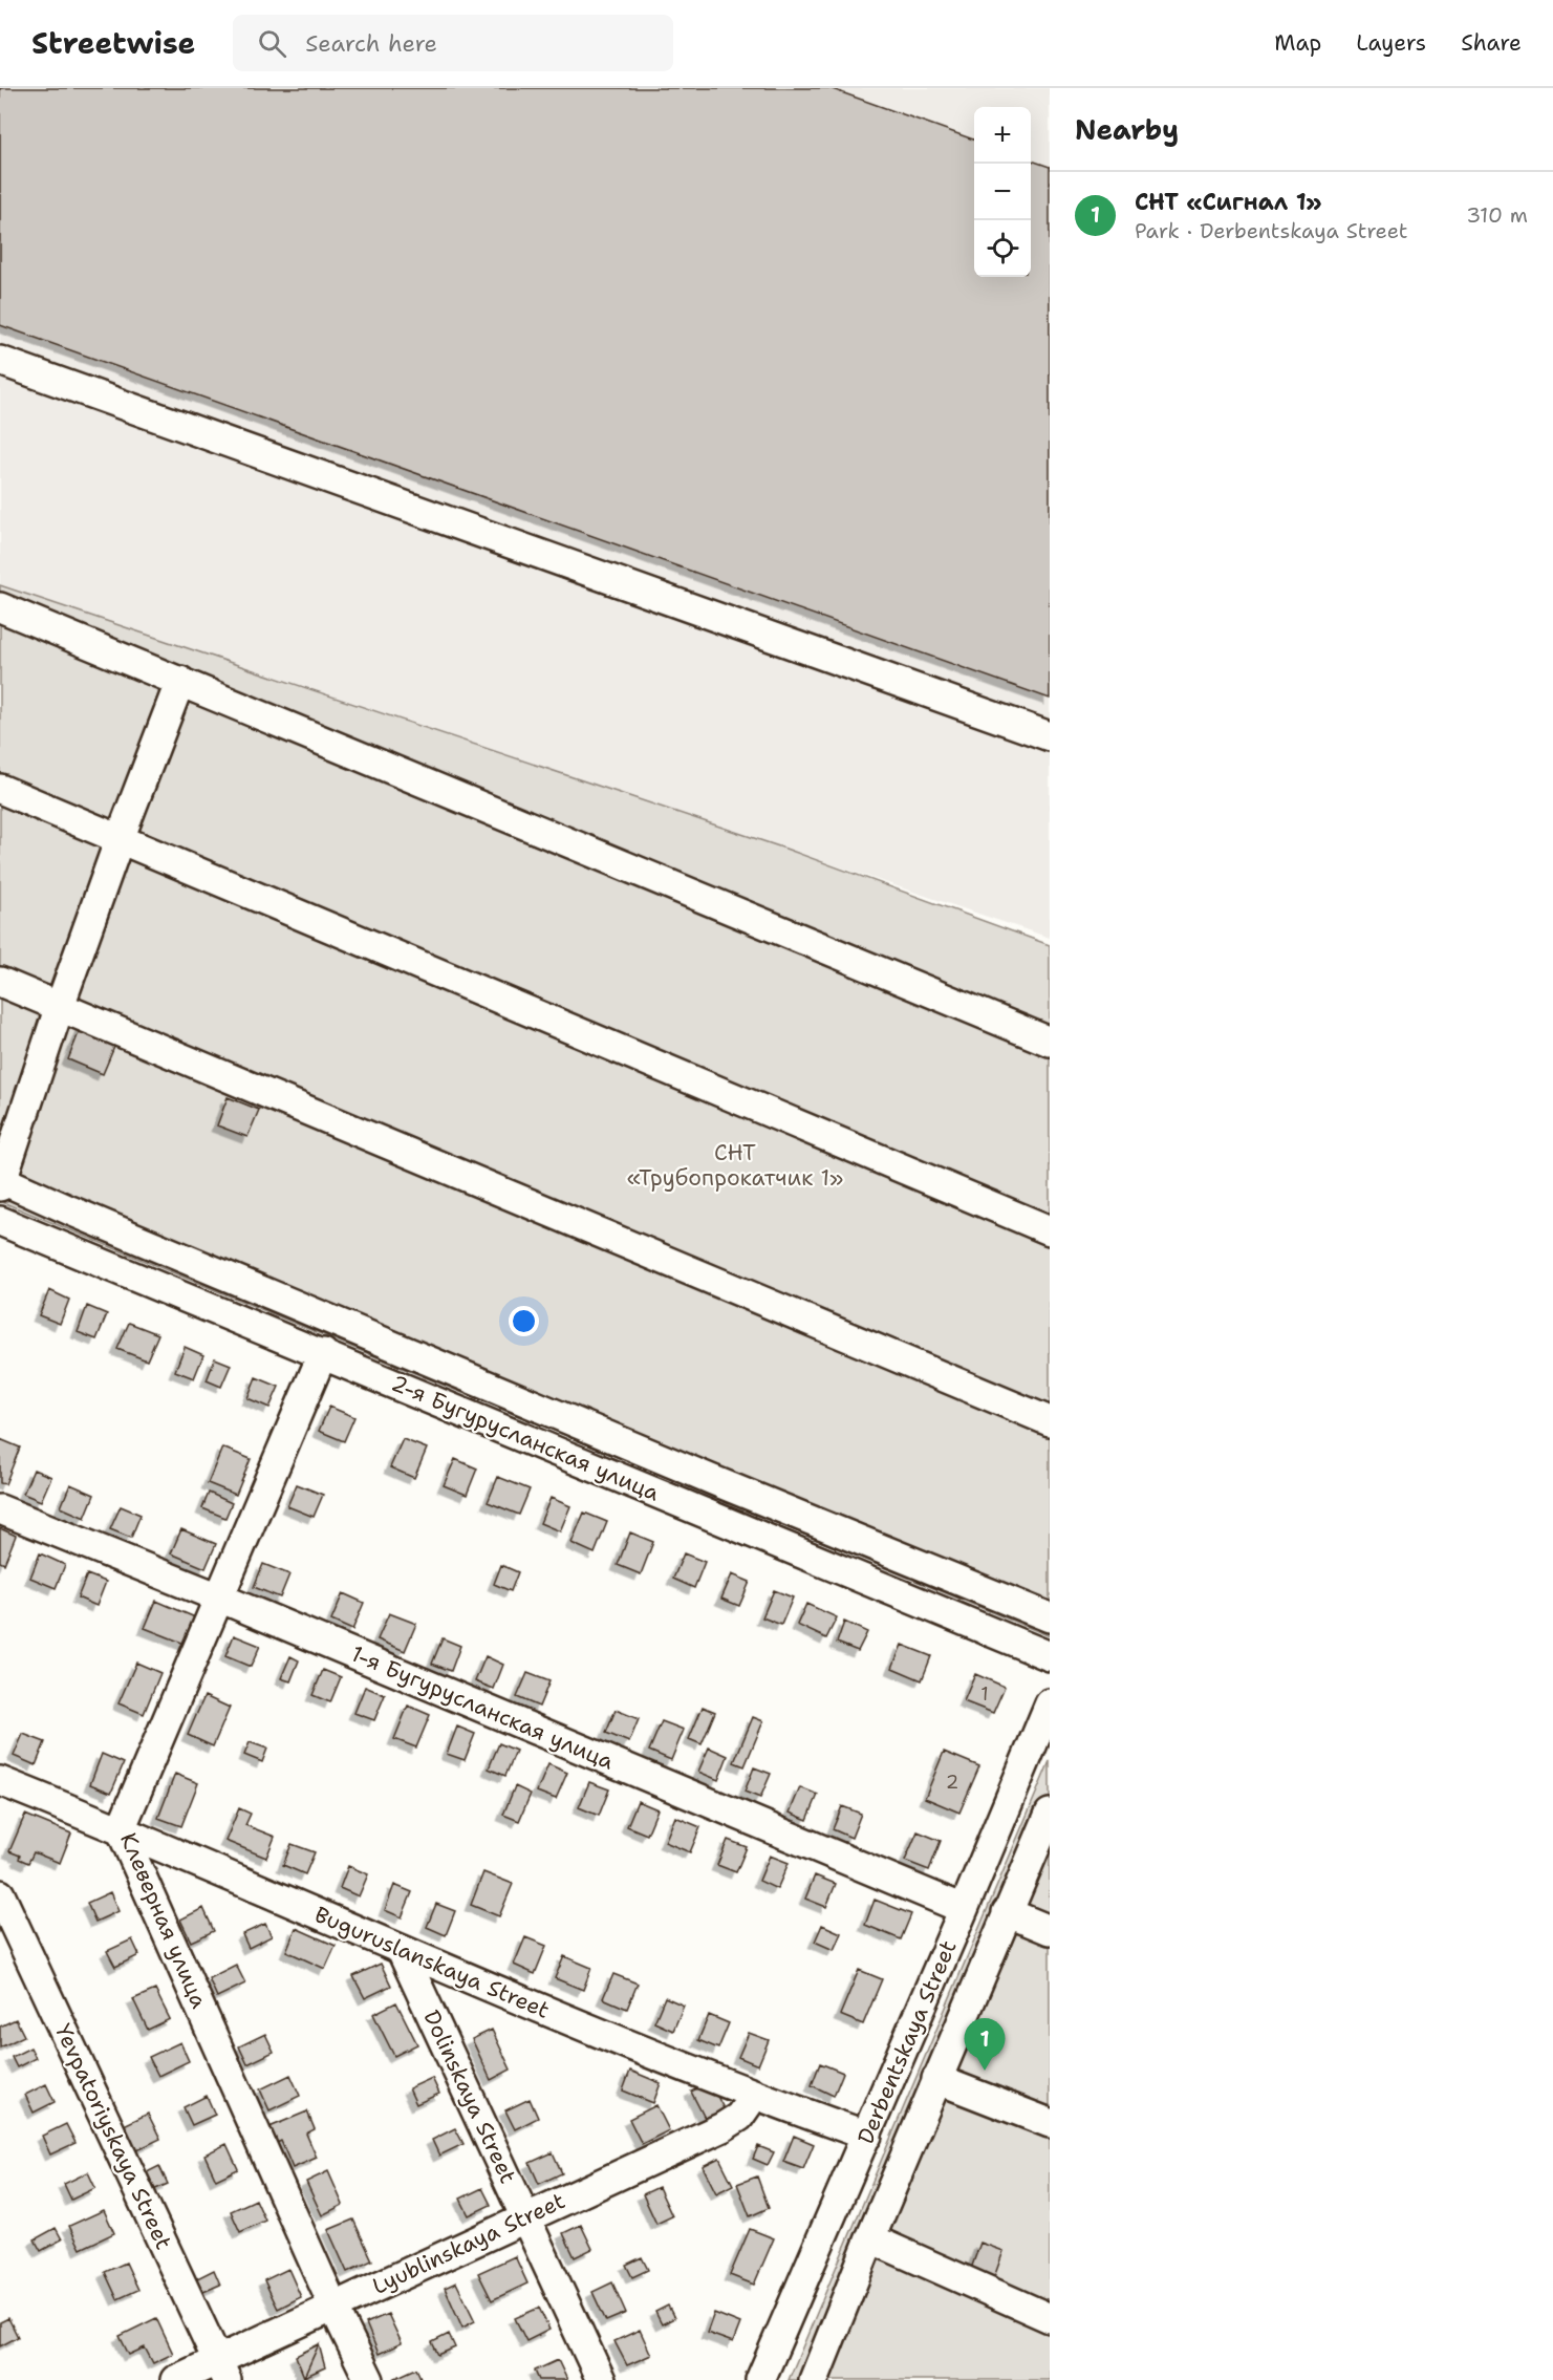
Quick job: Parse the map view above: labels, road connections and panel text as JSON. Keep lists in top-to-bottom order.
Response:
{
  "streets": {
    "street": [
      "2-я Бугурусланская улица",
      "1-я Бугурусланская улица",
      "Клеверная улица",
      "Buguruslanskaya Street",
      "Derbentskaya Street",
      "Dolinskaya Street",
      "Yevpatoriyskaya Street",
      "Lyublinskaya Street"
    ]
  },
  "crossings": [
    ["2-я Бугурусланская улица", "Клеверная улица"],
    ["1-я Бугурусланская улица", "Клеверная улица"],
    ["1-я Бугурусланская улица", "Derbentskaya Street"],
    ["Клеверная улица", "Buguruslanskaya Street"],
    ["Клеверная улица", "Lyublinskaya Street"],
    ["Buguruslanskaya Street", "Derbentskaya Street"],
    ["Buguruslanskaya Street", "Dolinskaya Street"],
    ["Buguruslanskaya Street", "Lyublinskaya Street"],
    ["Dolinskaya Street", "Lyublinskaya Street"],
    ["Yevpatoriyskaya Street", "Lyublinskaya Street"]
  ],
  "parks": ["СНТ «Трубопрокатчик 1»"],
  "house_numbers": ["1", "2"],
  "page": {
    "header": "Streetwise",
    "search": "Search here",
    "nav": ["Map", "Layers", "Share"],
    "heading": "Nearby",
    "map_buttons": ["+", "−"],
    "list": [
      {
        "mark": "1",
        "name": "СНТ «Сигнал 1»",
        "note": "Park · Derbentskaya Street",
        "value": "310 m"
      }
    ],
    "pins": "1"
  }
}
